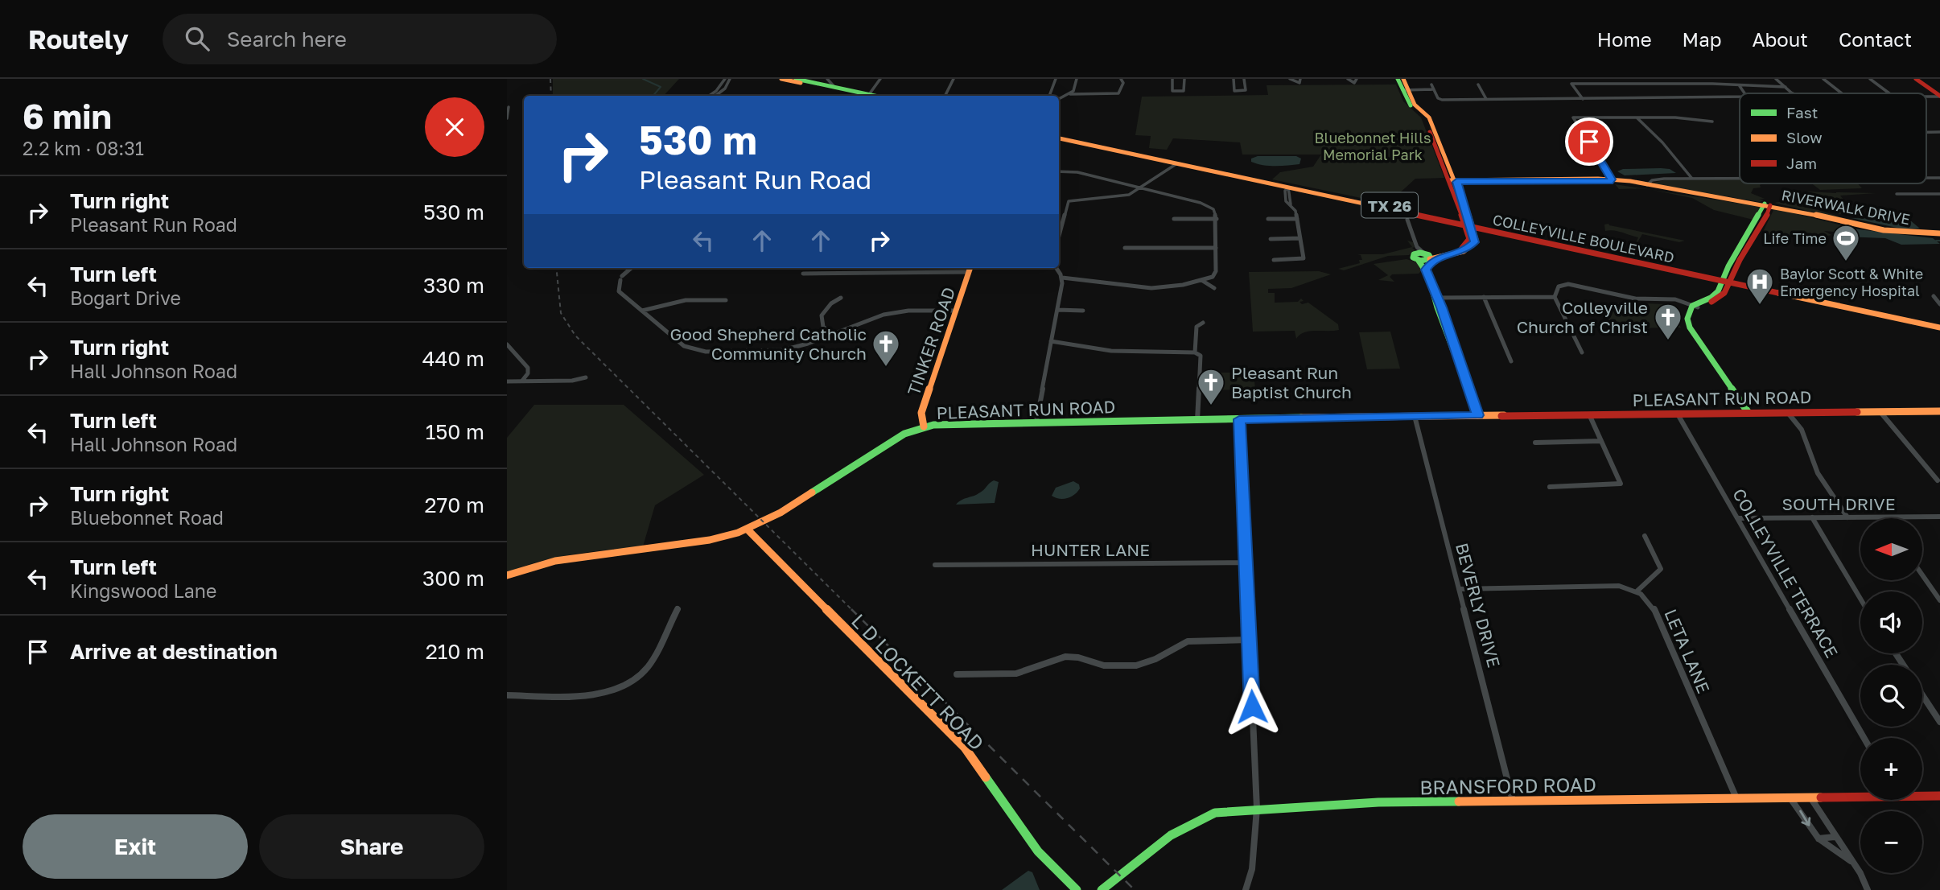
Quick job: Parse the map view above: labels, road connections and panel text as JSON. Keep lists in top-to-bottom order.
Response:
{
  "streets": {
    "main road": [
      "TX 26",
      "RIVERWALK DRIVE",
      "COLLEYVILLE BOULEVARD",
      "TINKER ROAD",
      "PLEASANT RUN ROAD",
      "L D LOCKETT ROAD",
      "BRANSFORD ROAD"
    ],
    "street": [
      "SOUTH DRIVE",
      "HUNTER LANE",
      "COLLEYVILLE TERRACE",
      "BEVERLY DRIVE",
      "LETA LANE"
    ]
  },
  "crossings": [
    ["TINKER ROAD", "PLEASANT RUN ROAD"],
    ["PLEASANT RUN ROAD", "COLLEYVILLE TERRACE"],
    ["PLEASANT RUN ROAD", "BEVERLY DRIVE"],
    ["PLEASANT RUN ROAD", "L D LOCKETT ROAD"],
    ["SOUTH DRIVE", "COLLEYVILLE TERRACE"],
    ["BEVERLY DRIVE", "BRANSFORD ROAD"],
    ["LETA LANE", "BRANSFORD ROAD"]
  ],
  "parks": ["Bluebonnet Hills Memorial Park"],
  "places": {
    "sports": ["Life Time"],
    "hospital": ["Baylor Scott & White Emergency Hospital"],
    "church": ["Colleyville Church of Christ", "Good Shepherd Catholic Community Church", "Pleasant Run Baptist Church"]
  },
  "legend": ["Fast", "Slow", "Jam"],
  "north": "left",
  "page": {
    "header": "Routely",
    "search": "Search here",
    "nav": [
      "Home",
      "Map",
      "About",
      "Contact"
    ],
    "heading": ["6 min", "2.2 km · 08:31"],
    "turn": ["530 m", "Pleasant Run Road"],
    "list": [
      {
        "name": "Turn right",
        "note": "Pleasant Run Road",
        "value": "530 m"
      },
      {
        "name": "Turn left",
        "note": "Bogart Drive",
        "value": "330 m"
      },
      {
        "name": "Turn right",
        "note": "Hall Johnson Road",
        "value": "440 m"
      },
      {
        "name": "Turn left",
        "note": "Hall Johnson Road",
        "value": "150 m"
      },
      {
        "name": "Turn right",
        "note": "Bluebonnet Road",
        "value": "270 m"
      },
      {
        "name": "Turn left",
        "note": "Kingswood Lane",
        "value": "300 m"
      },
      {
        "name": "Arrive at destination",
        "value": "210 m"
      }
    ],
    "map_buttons": ["+", "−"],
    "buttons": ["Exit", "Share"]
  }
}
